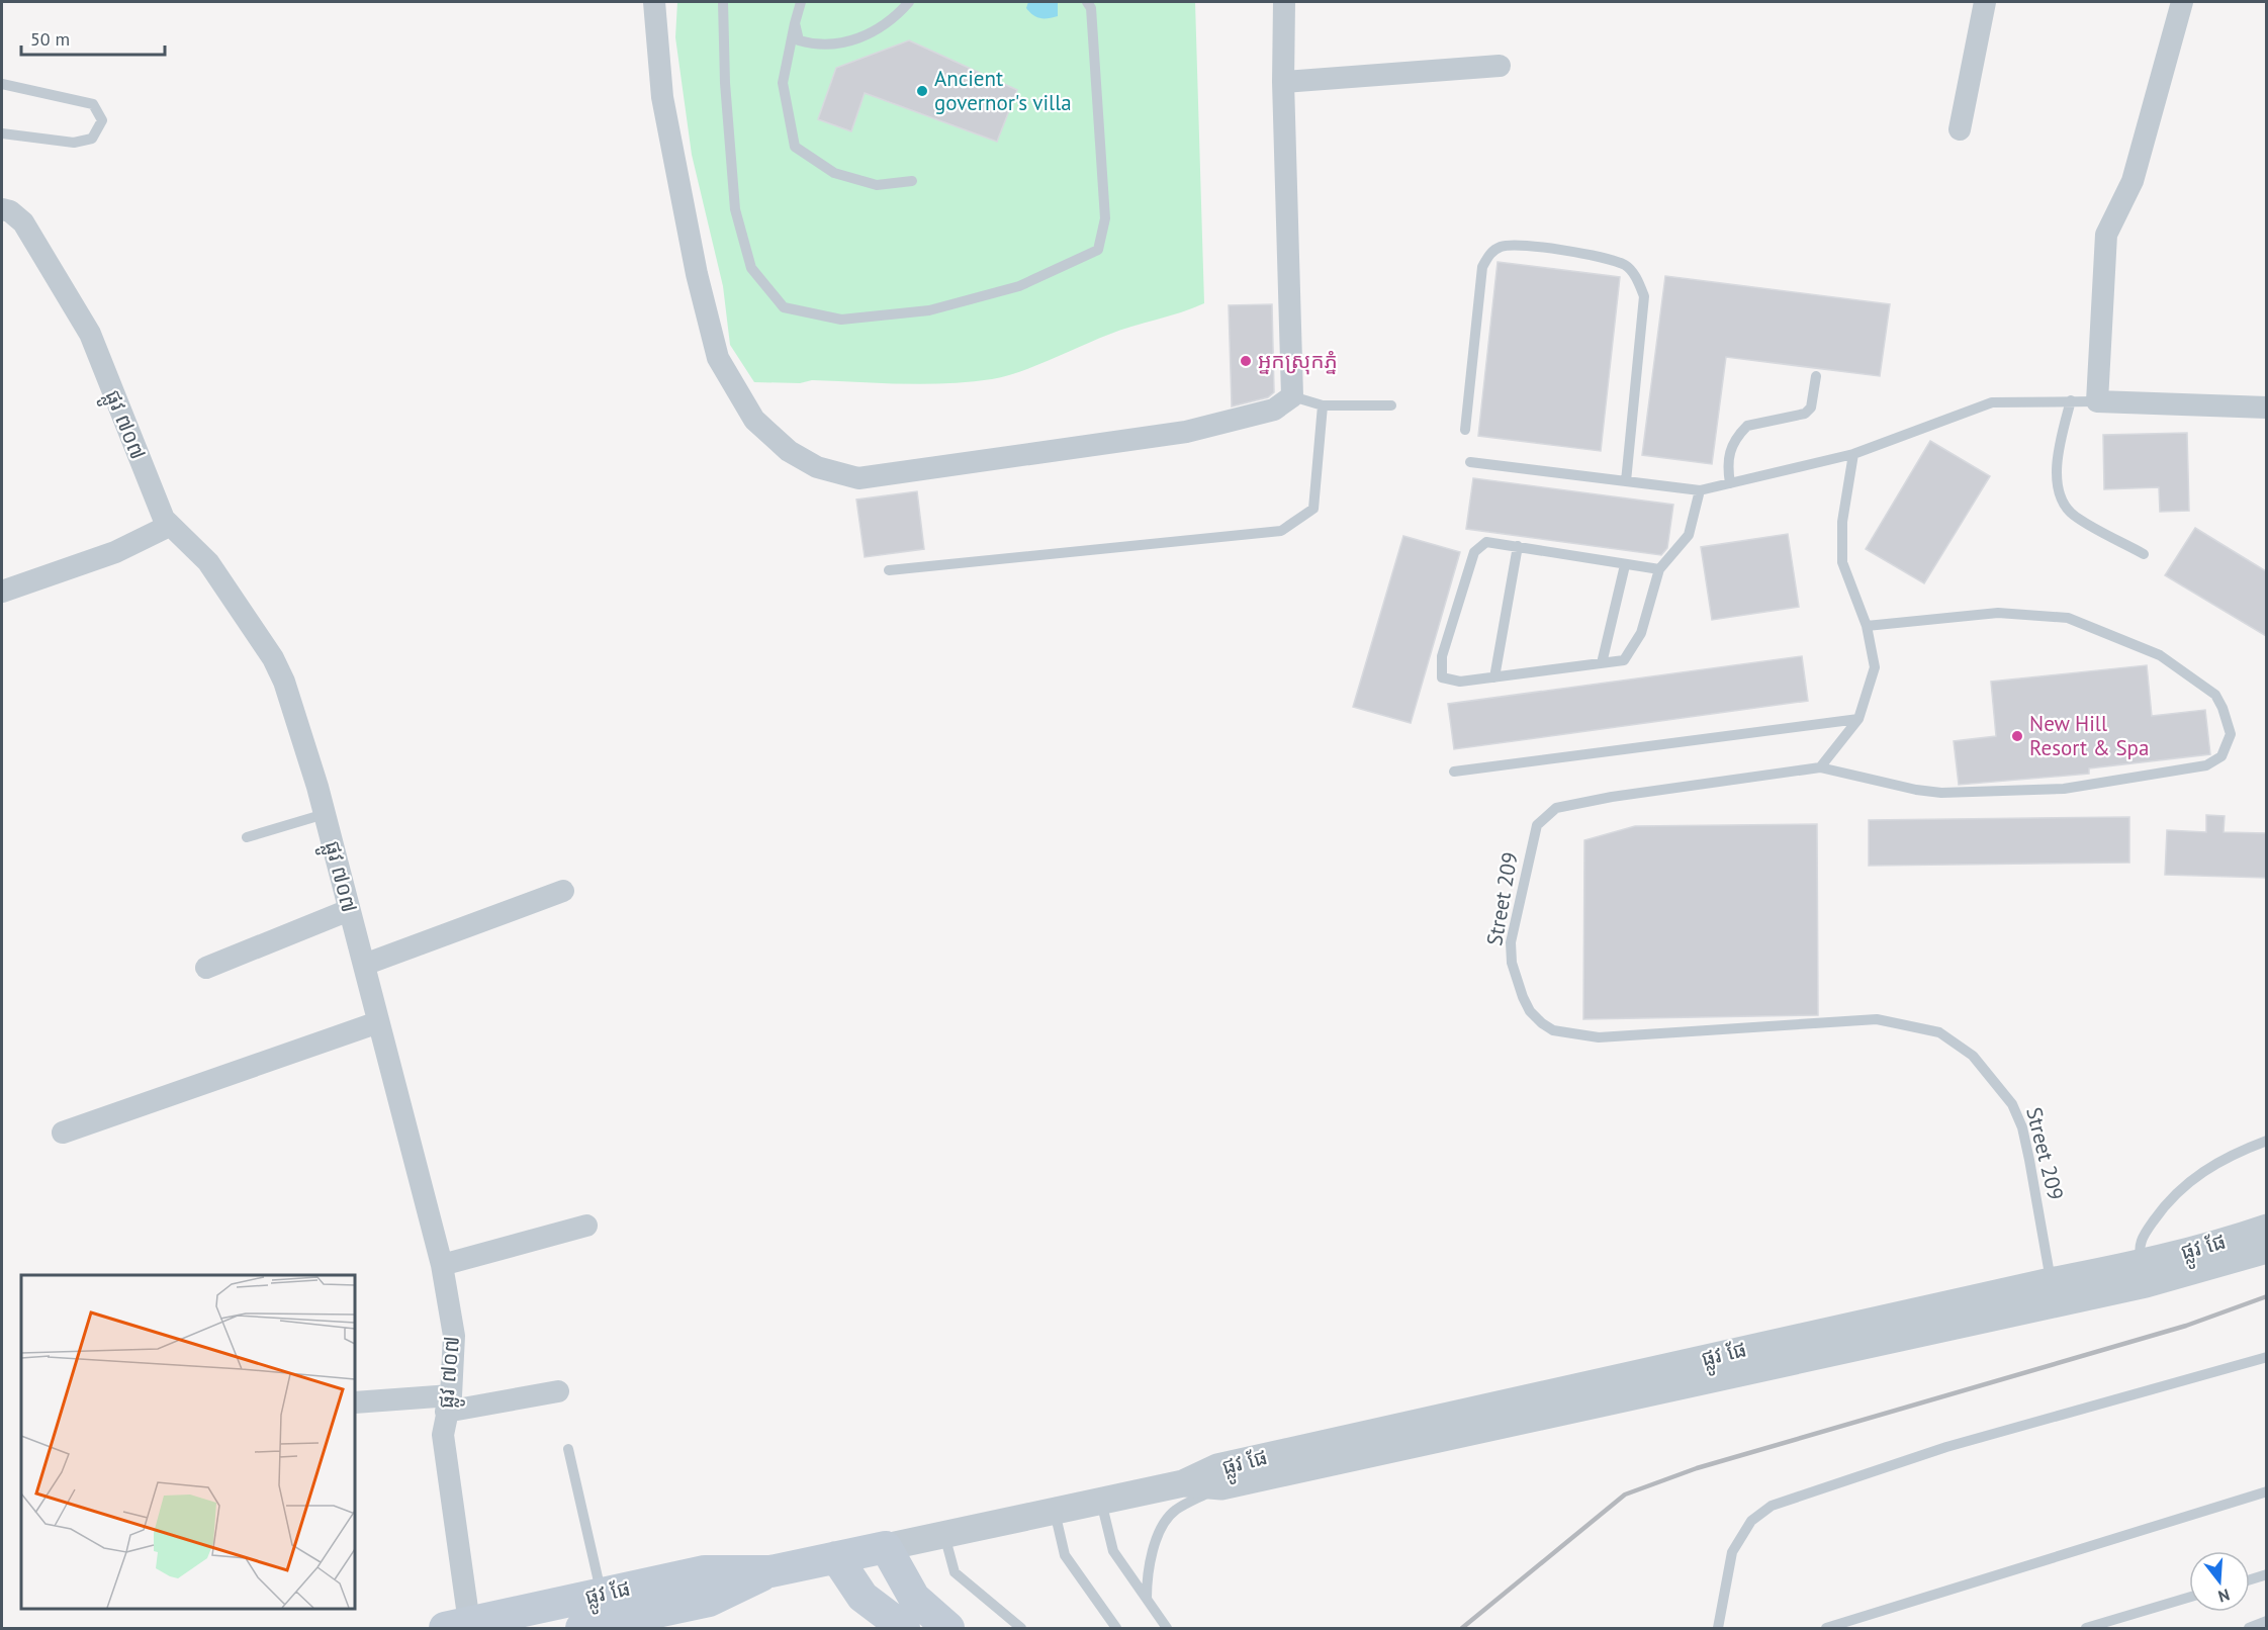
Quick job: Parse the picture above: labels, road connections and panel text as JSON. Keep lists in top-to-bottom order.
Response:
{
  "streets": {
    "main road": ["ផ្លូវ ផែ"],
    "street": ["ផ្លូវ ៧០៧"],
    "lane": ["Street 209"]
  },
  "crossings": [
    ["ផ្លូវ ៧០៧", "ផ្លូវ ផែ"],
    ["Street 209", "ផ្លូវ ផែ"]
  ],
  "places": ["Ancient governor's villa", "អ្នកស្រុកភ្នំ", "New Hill Resort & Spa"],
  "scale_bar": "50 m",
  "north": "bottom"
}
